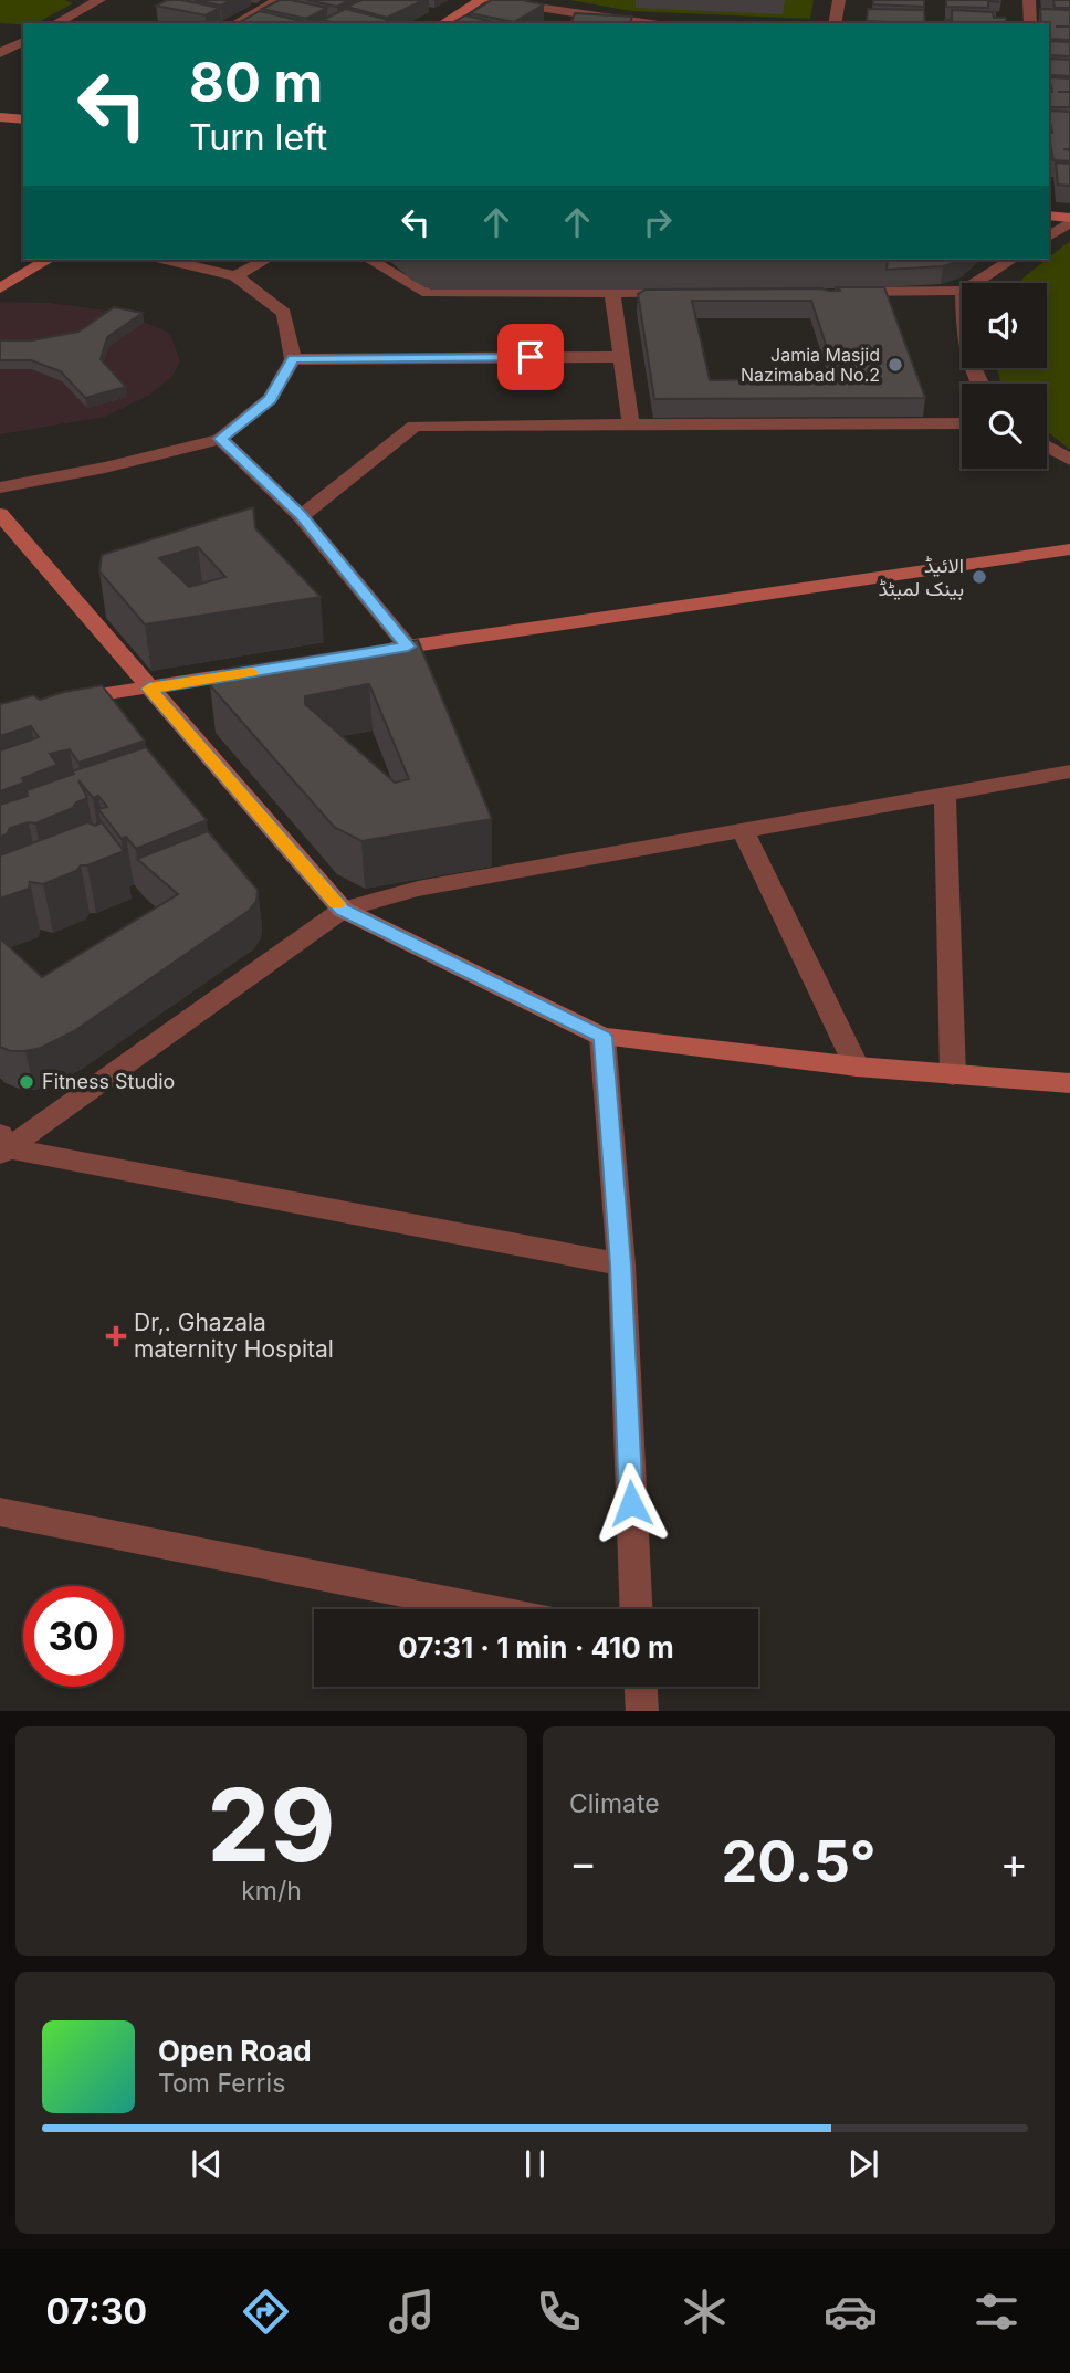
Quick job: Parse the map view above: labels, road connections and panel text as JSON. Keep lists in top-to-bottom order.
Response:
{
  "places": {
    "other": ["Jamia Masjid Nazimabad No.2", "الائیڈ بینک لمیٹڈ", "Fitness Studio"],
    "health": ["Dr,. Ghazala maternity Hospital"]
  },
  "page": {
    "turn": ["80 m", "Turn left"],
    "limit": "30",
    "trip": "07:31 · 1 min · 410 m",
    "tile": [
      ["29", "km/h"],
      "Climate"
    ],
    "heat": ["−", "20.5°", "+"],
    "song": ["Open Road", "Tom Ferris"],
    "tabs": "07:30"
  }
}
